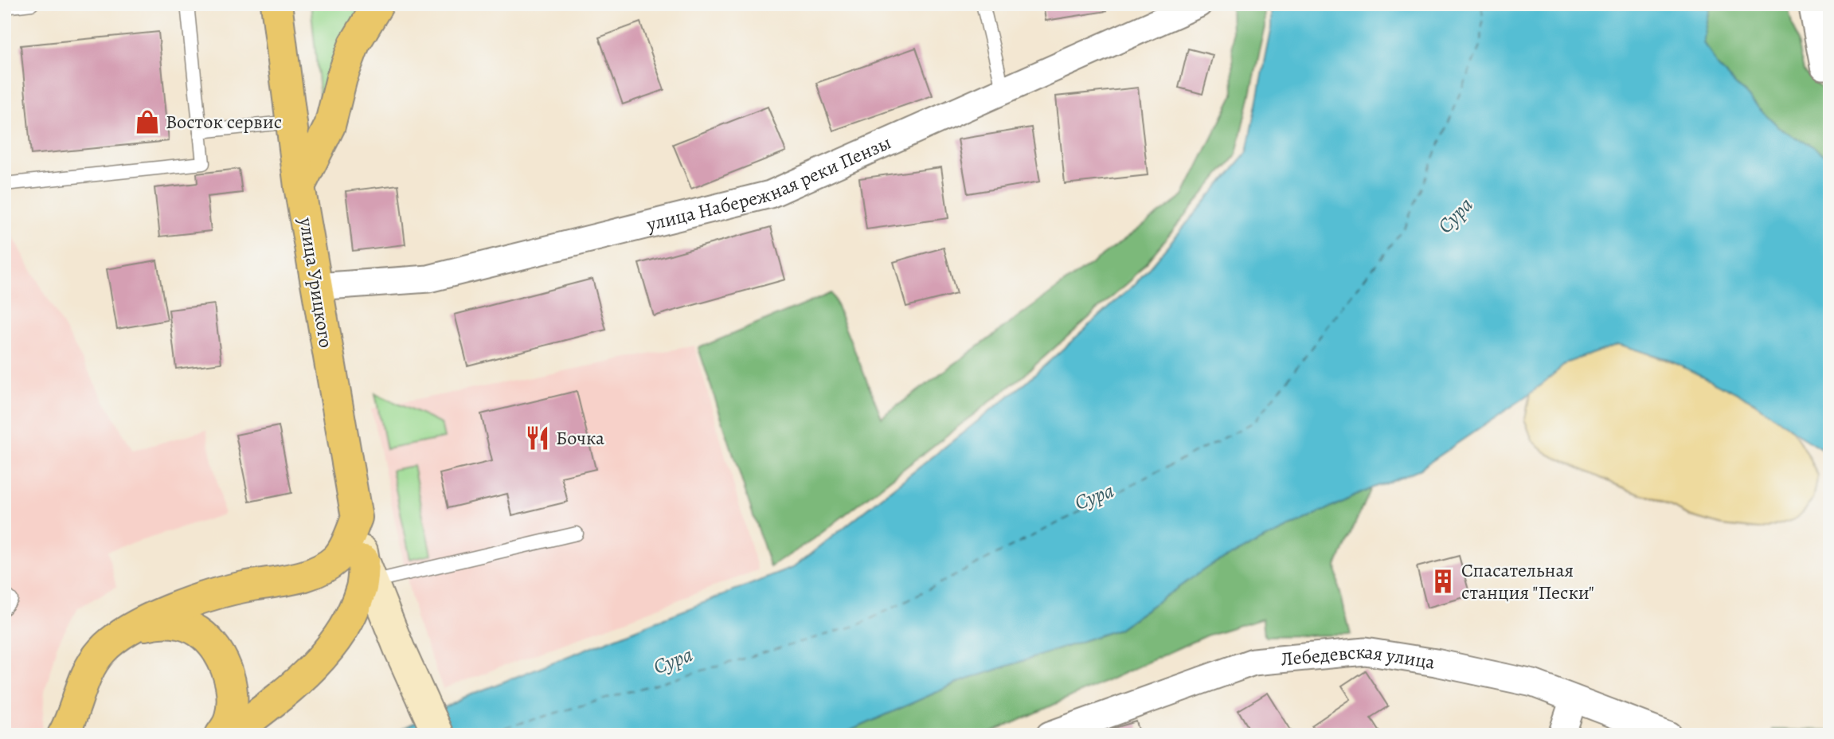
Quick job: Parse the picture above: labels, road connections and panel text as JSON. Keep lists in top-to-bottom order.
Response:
{
  "streets": {
    "main road": ["улица Урицкого"],
    "street": ["улица Набережная реки Пензы", "Лебедевская улица"]
  },
  "crossings": [
    ["улица Набережная реки Пензы", "улица Урицкого"]
  ],
  "water": ["Сура"],
  "places": {
    "shop": ["Восток сервис"],
    "restaurant": ["Бочка"],
    "building": ["Спасательная станция \"Пески\""]
  }
}
